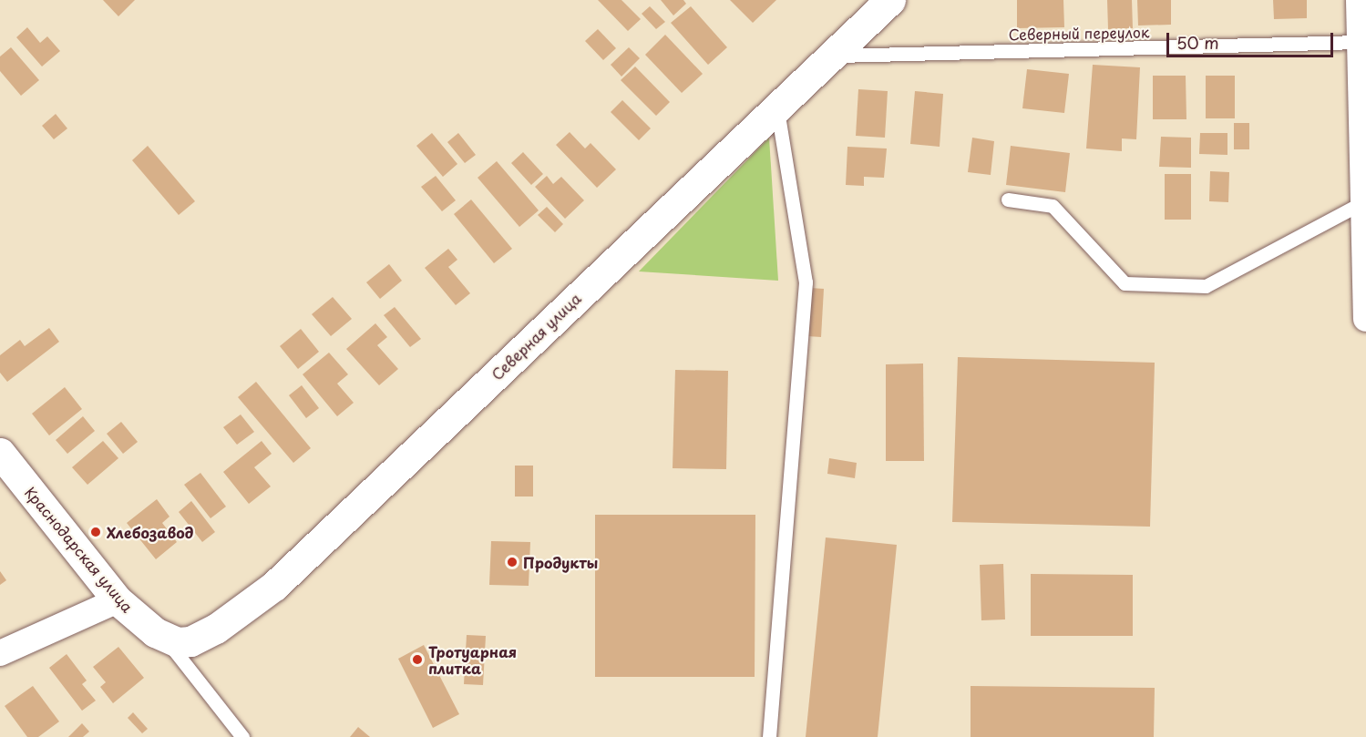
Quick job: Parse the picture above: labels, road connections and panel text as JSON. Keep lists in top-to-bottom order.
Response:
{
  "streets": {
    "street": ["Северная улица", "Краснодарская улица"],
    "lane": ["Северный переулок"]
  },
  "crossings": [
    ["Северный переулок", "Северная улица"],
    ["Северная улица", "Краснодарская улица"]
  ],
  "places": ["Хлебозавод", "Продукты", "Тротуарная плитка"],
  "scale_bar": "50 m"
}
